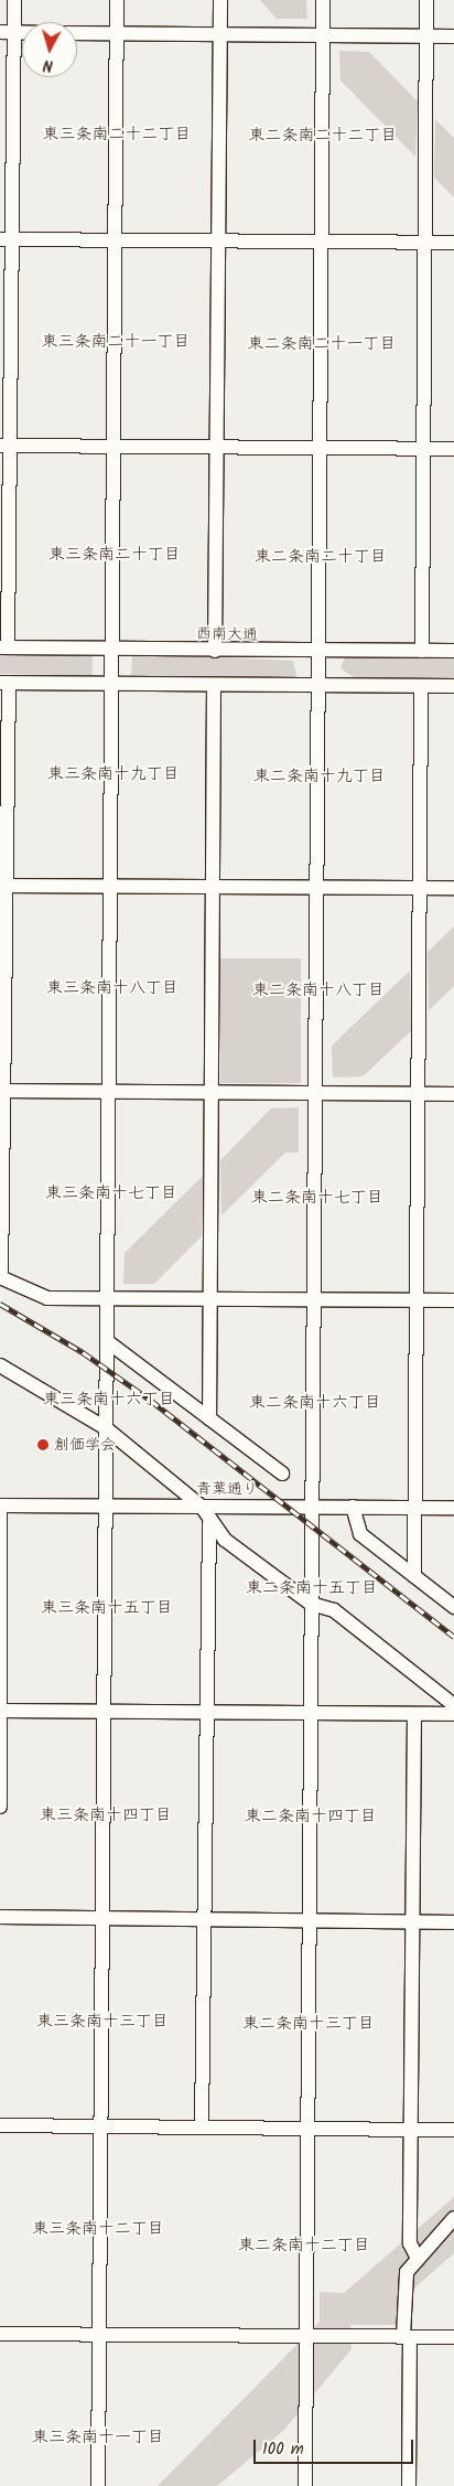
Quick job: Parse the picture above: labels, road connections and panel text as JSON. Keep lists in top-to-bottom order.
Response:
{
  "streets": {
    "street": ["西南大通", "青葉通り"]
  },
  "districts": [
    "東三条南二十二丁目",
    "東二条南二十二丁目",
    "東三条南二十一丁目",
    "東二条南二十一丁目",
    "東三条南二十丁目",
    "東二条南二十丁目",
    "東三条南十九丁目",
    "東二条南十九丁目",
    "東三条南十八丁目",
    "東二条南十八丁目",
    "東三条南十七丁目",
    "東二条南十七丁目",
    "東三条南十六丁目",
    "東二条南十六丁目",
    "東二条南十五丁目",
    "東三条南十五丁目",
    "東三条南十四丁目",
    "東二条南十四丁目",
    "東三条南十三丁目",
    "東二条南十三丁目",
    "東三条南十二丁目",
    "東二条南十二丁目",
    "東三条南十一丁目"
  ],
  "places": ["創価学会"],
  "scale_bar": "100 m",
  "north": "bottom"
}
